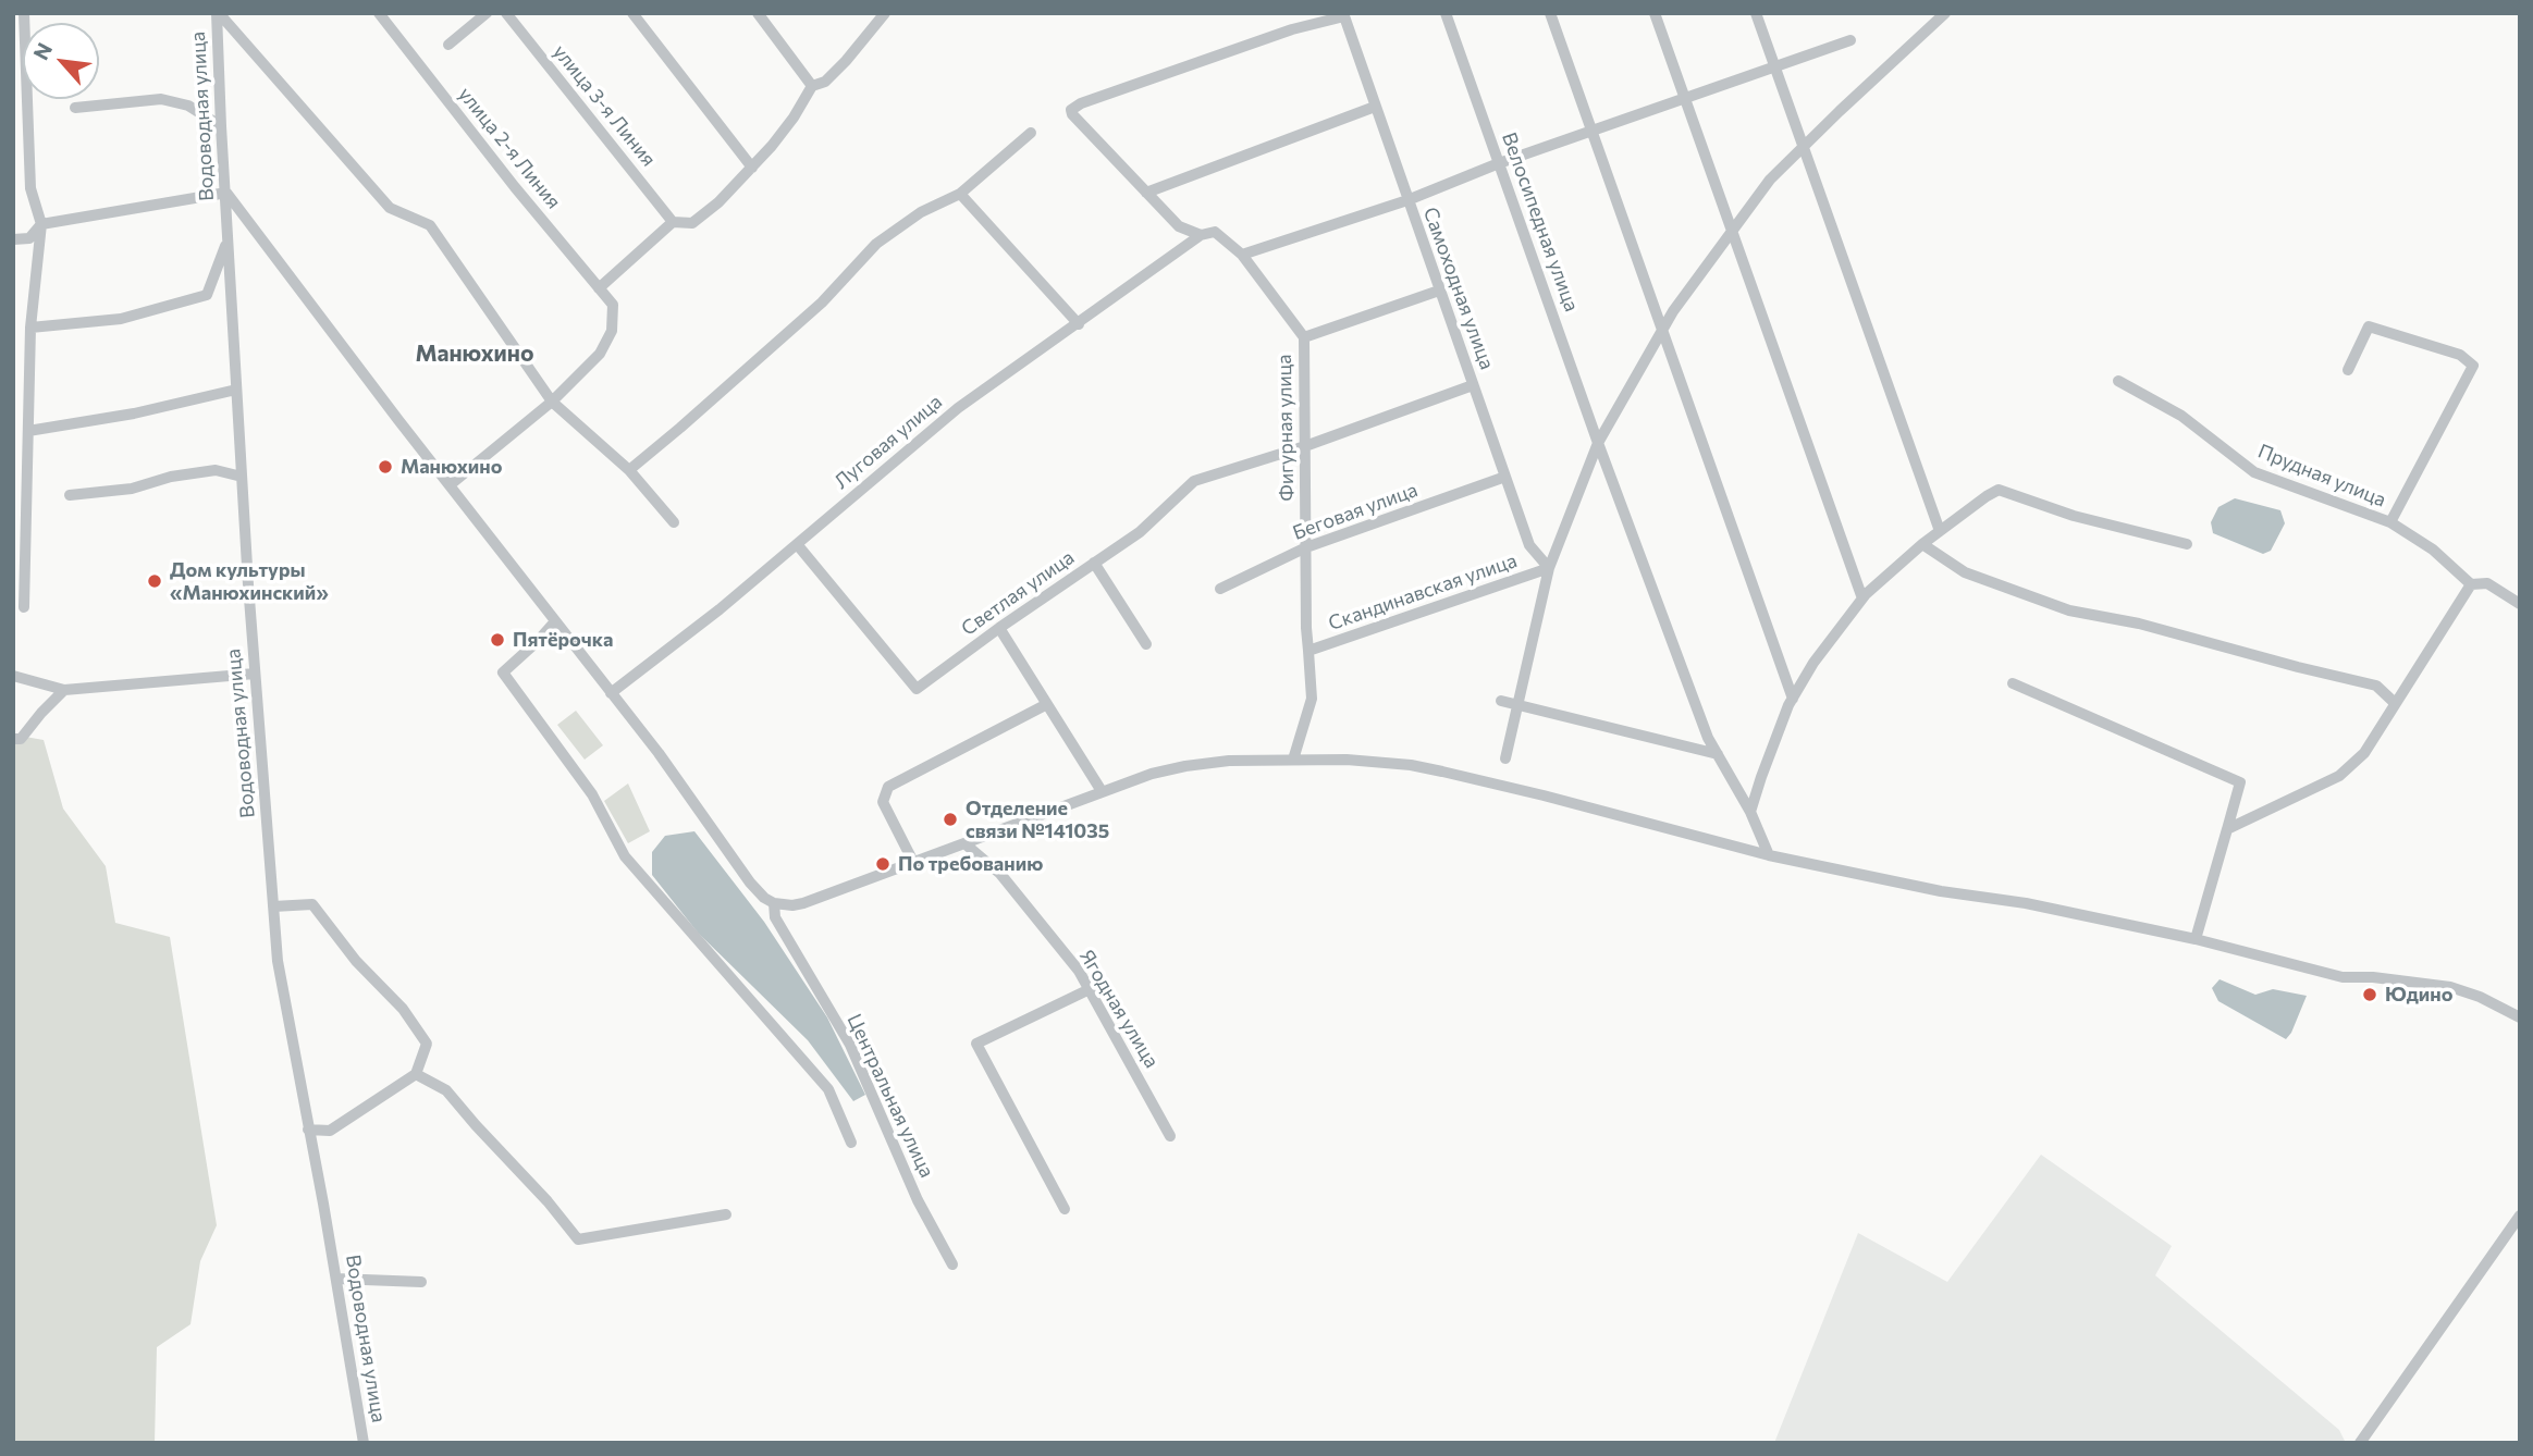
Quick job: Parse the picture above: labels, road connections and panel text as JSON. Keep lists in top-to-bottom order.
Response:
{
  "streets": {
    "street": [
      "улица 3-я Линия",
      "Водоводная улица",
      "улица 2-я Линия",
      "Велосипедная улица",
      "Самоходная улица",
      "Фигурная улица",
      "Луговая улица",
      "Прудная улица",
      "Беговая улица",
      "Скандинавская улица",
      "Светлая улица",
      "Ягодная улица",
      "Центральная улица"
    ]
  },
  "crossings": [
    ["Самоходная улица", "Фигурная улица"],
    ["Самоходная улица", "Беговая улица"],
    ["Самоходная улица", "Скандинавская улица"],
    ["Самоходная улица", "Светлая улица"],
    ["Фигурная улица", "Луговая улица"],
    ["Фигурная улица", "Беговая улица"],
    ["Фигурная улица", "Скандинавская улица"],
    ["Фигурная улица", "Светлая улица"],
    ["Луговая улица", "Светлая улица"]
  ],
  "districts": ["Манюхино"],
  "places": [
    "Манюхино",
    "Дом культуры «Манюхинский»",
    "Пятёрочка",
    "Отделение связи №141035",
    "По требованию",
    "Юдино"
  ],
  "north": "top left"
}
